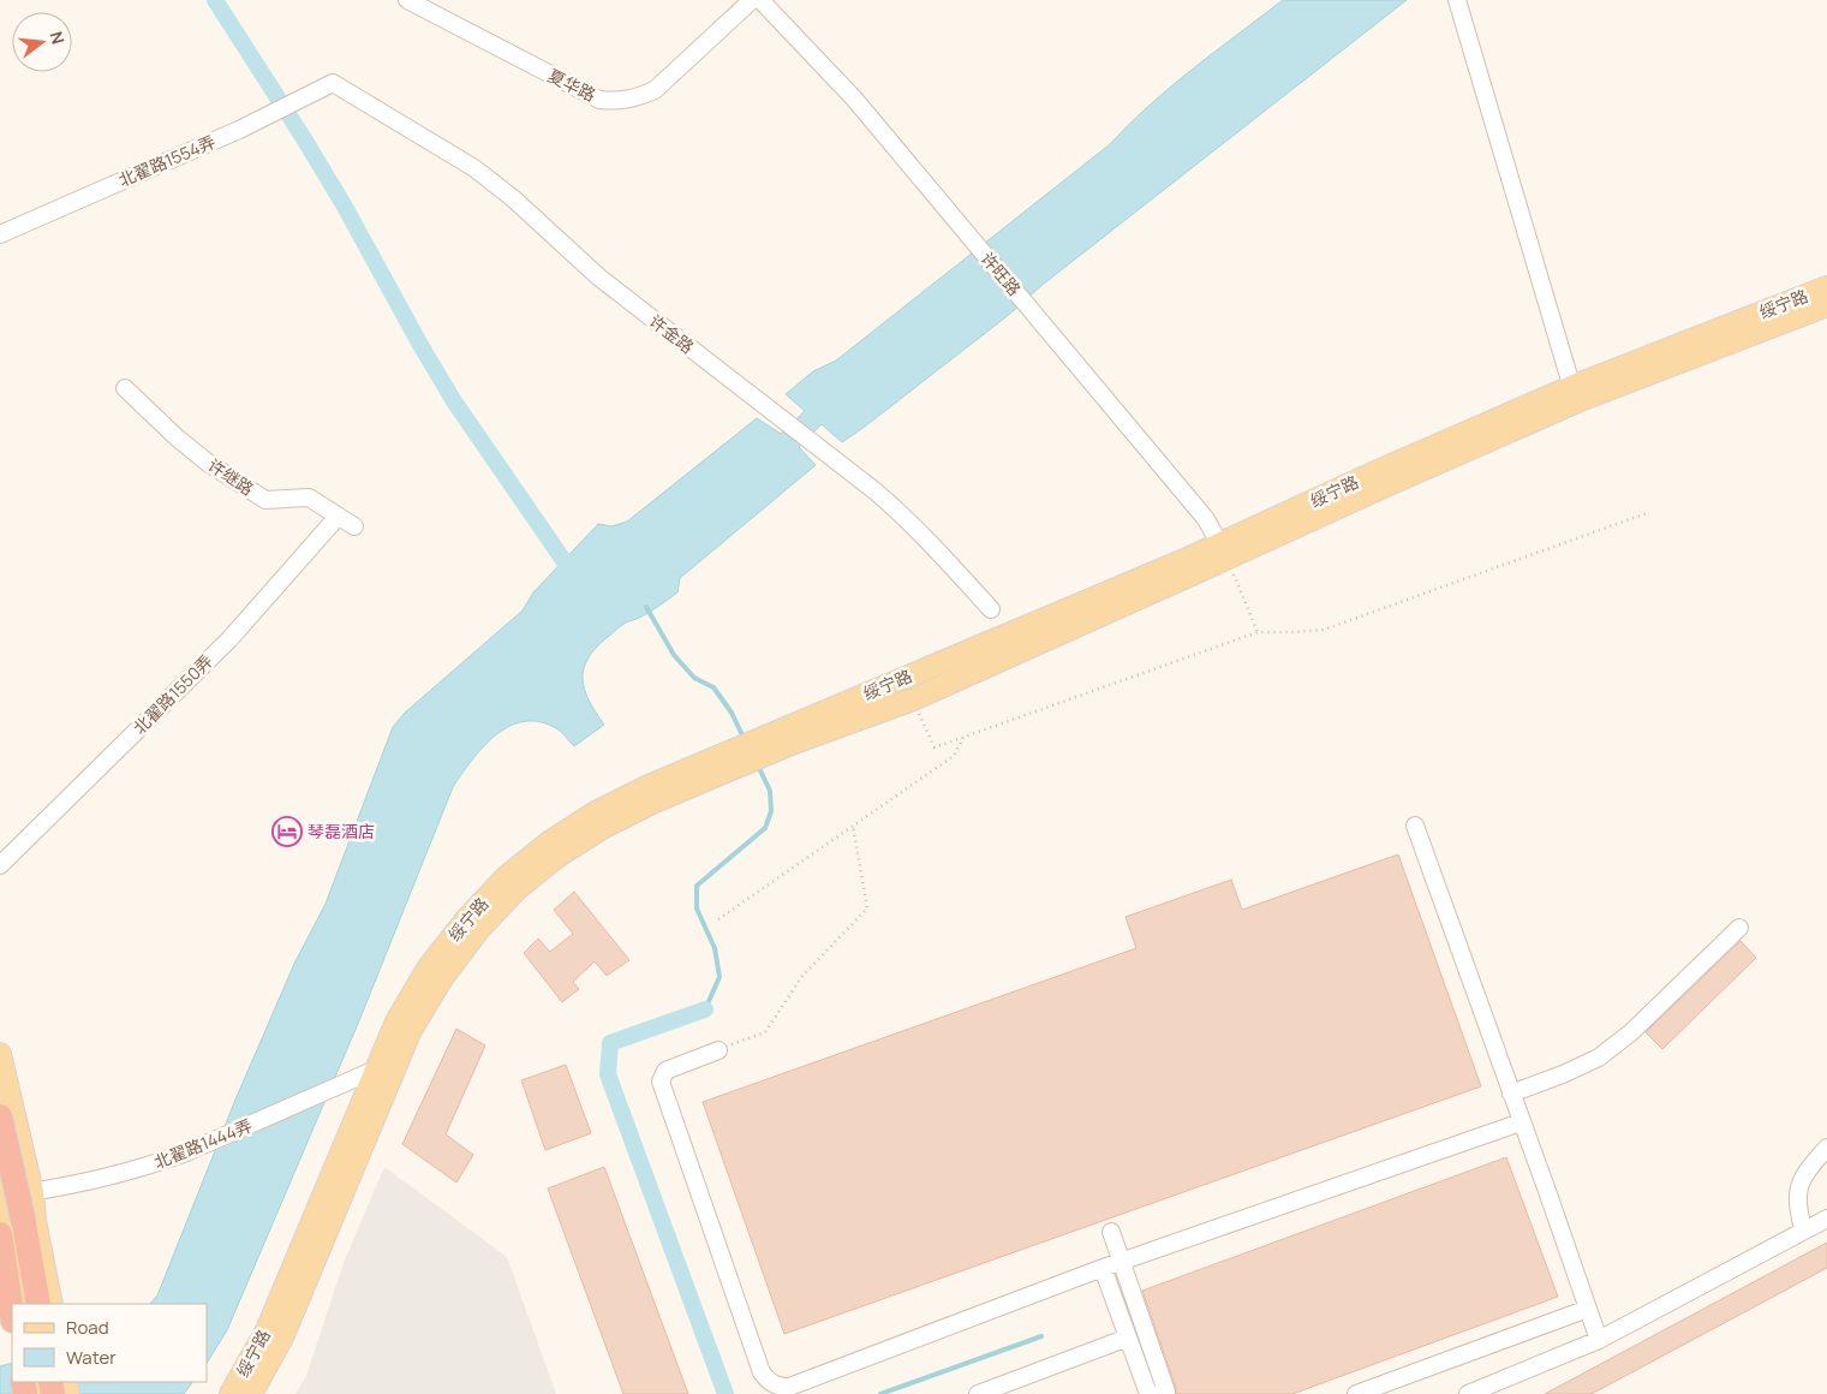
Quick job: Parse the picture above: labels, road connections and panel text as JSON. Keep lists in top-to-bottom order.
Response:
{
  "streets": {
    "main road": ["绥宁路"],
    "street": [
      "夏华路",
      "北翟路1554弄",
      "许旺路",
      "许金路",
      "许继路",
      "北翟路1550弄",
      "北翟路1444弄"
    ]
  },
  "crossings": [
    ["北翟路1554弄", "许金路"],
    ["许旺路", "绥宁路"],
    ["绥宁路", "北翟路1444弄"],
    ["许继路", "北翟路1550弄"]
  ],
  "places": {
    "hotel": ["琴磊酒店"]
  },
  "legend": ["Road", "Water"],
  "north": "right"
}
